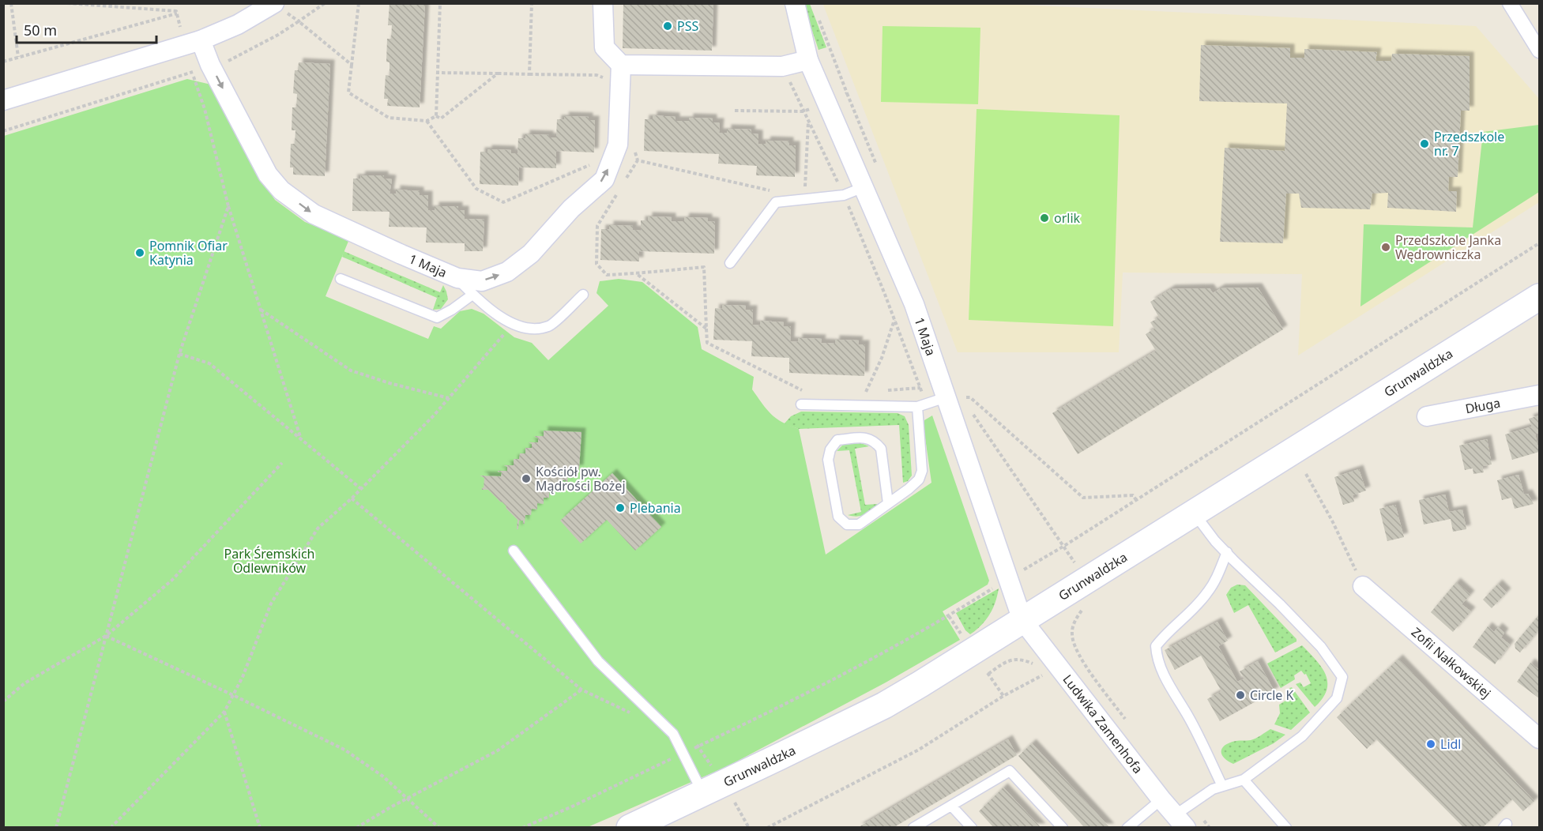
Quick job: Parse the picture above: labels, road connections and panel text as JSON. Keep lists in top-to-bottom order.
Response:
{
  "streets": {
    "main road": ["Grunwaldzka"],
    "street": [
      "1 Maja",
      "Długa",
      "Zofii Nałkowskiej",
      "Ludwika Zamenhofa"
    ]
  },
  "crossings": [
    ["1 Maja", "Grunwaldzka"],
    ["1 Maja", "Ludwika Zamenhofa"],
    ["Grunwaldzka", "Ludwika Zamenhofa"]
  ],
  "parks": ["Park Śremskich Odlewników"],
  "places": [
    "PSS",
    "Przedszkole nr. 7",
    "orlik",
    "Przedszkole Janka Wędrowniczka",
    "Pomnik Ofiar Katynia",
    "Kościół pw. Mądrości Bożej",
    "Plebania",
    "Circle K",
    "Lidl"
  ],
  "scale_bar": "50 m"
}
